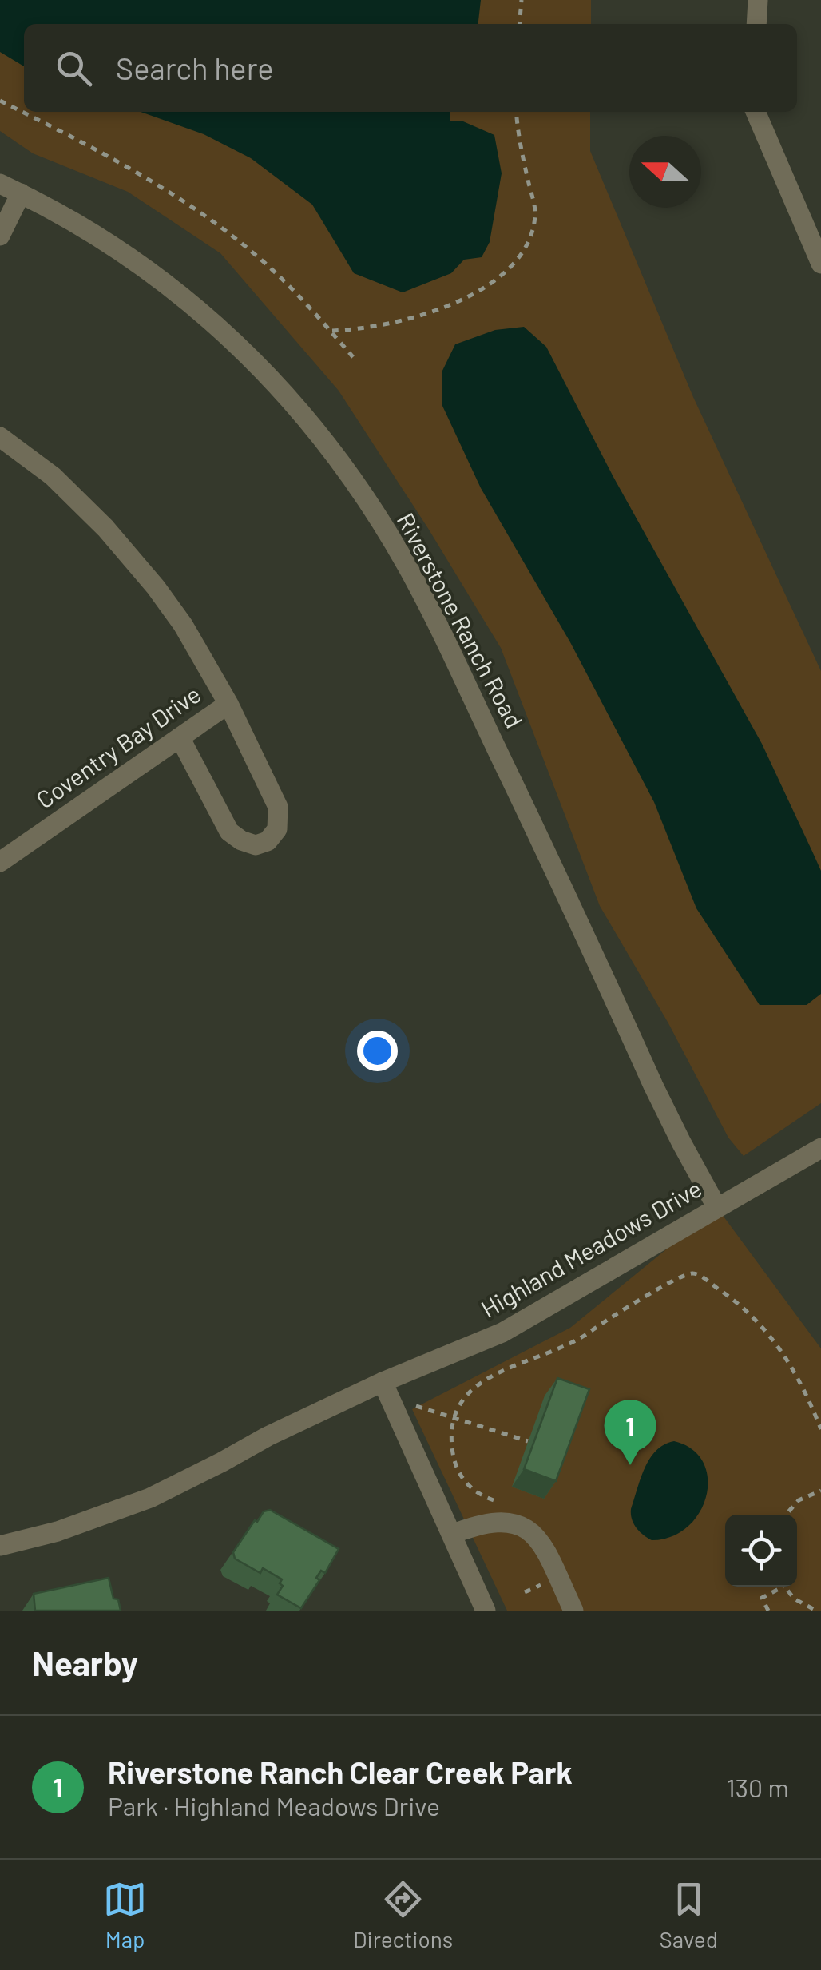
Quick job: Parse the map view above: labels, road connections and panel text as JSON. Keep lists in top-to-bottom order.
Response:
{
  "streets": {
    "street": ["Riverstone Ranch Road", "Coventry Bay Drive", "Highland Meadows Drive"]
  },
  "crossings": [
    ["Riverstone Ranch Road", "Highland Meadows Drive"]
  ],
  "north": "left",
  "page": {
    "search": "Search here",
    "pins": "1",
    "heading": "Nearby",
    "list": [
      {
        "mark": "1",
        "name": "Riverstone Ranch Clear Creek Park",
        "note": "Park · Highland Meadows Drive",
        "value": "130 m"
      }
    ],
    "nav": ["Map", "Directions", "Saved"]
  }
}
